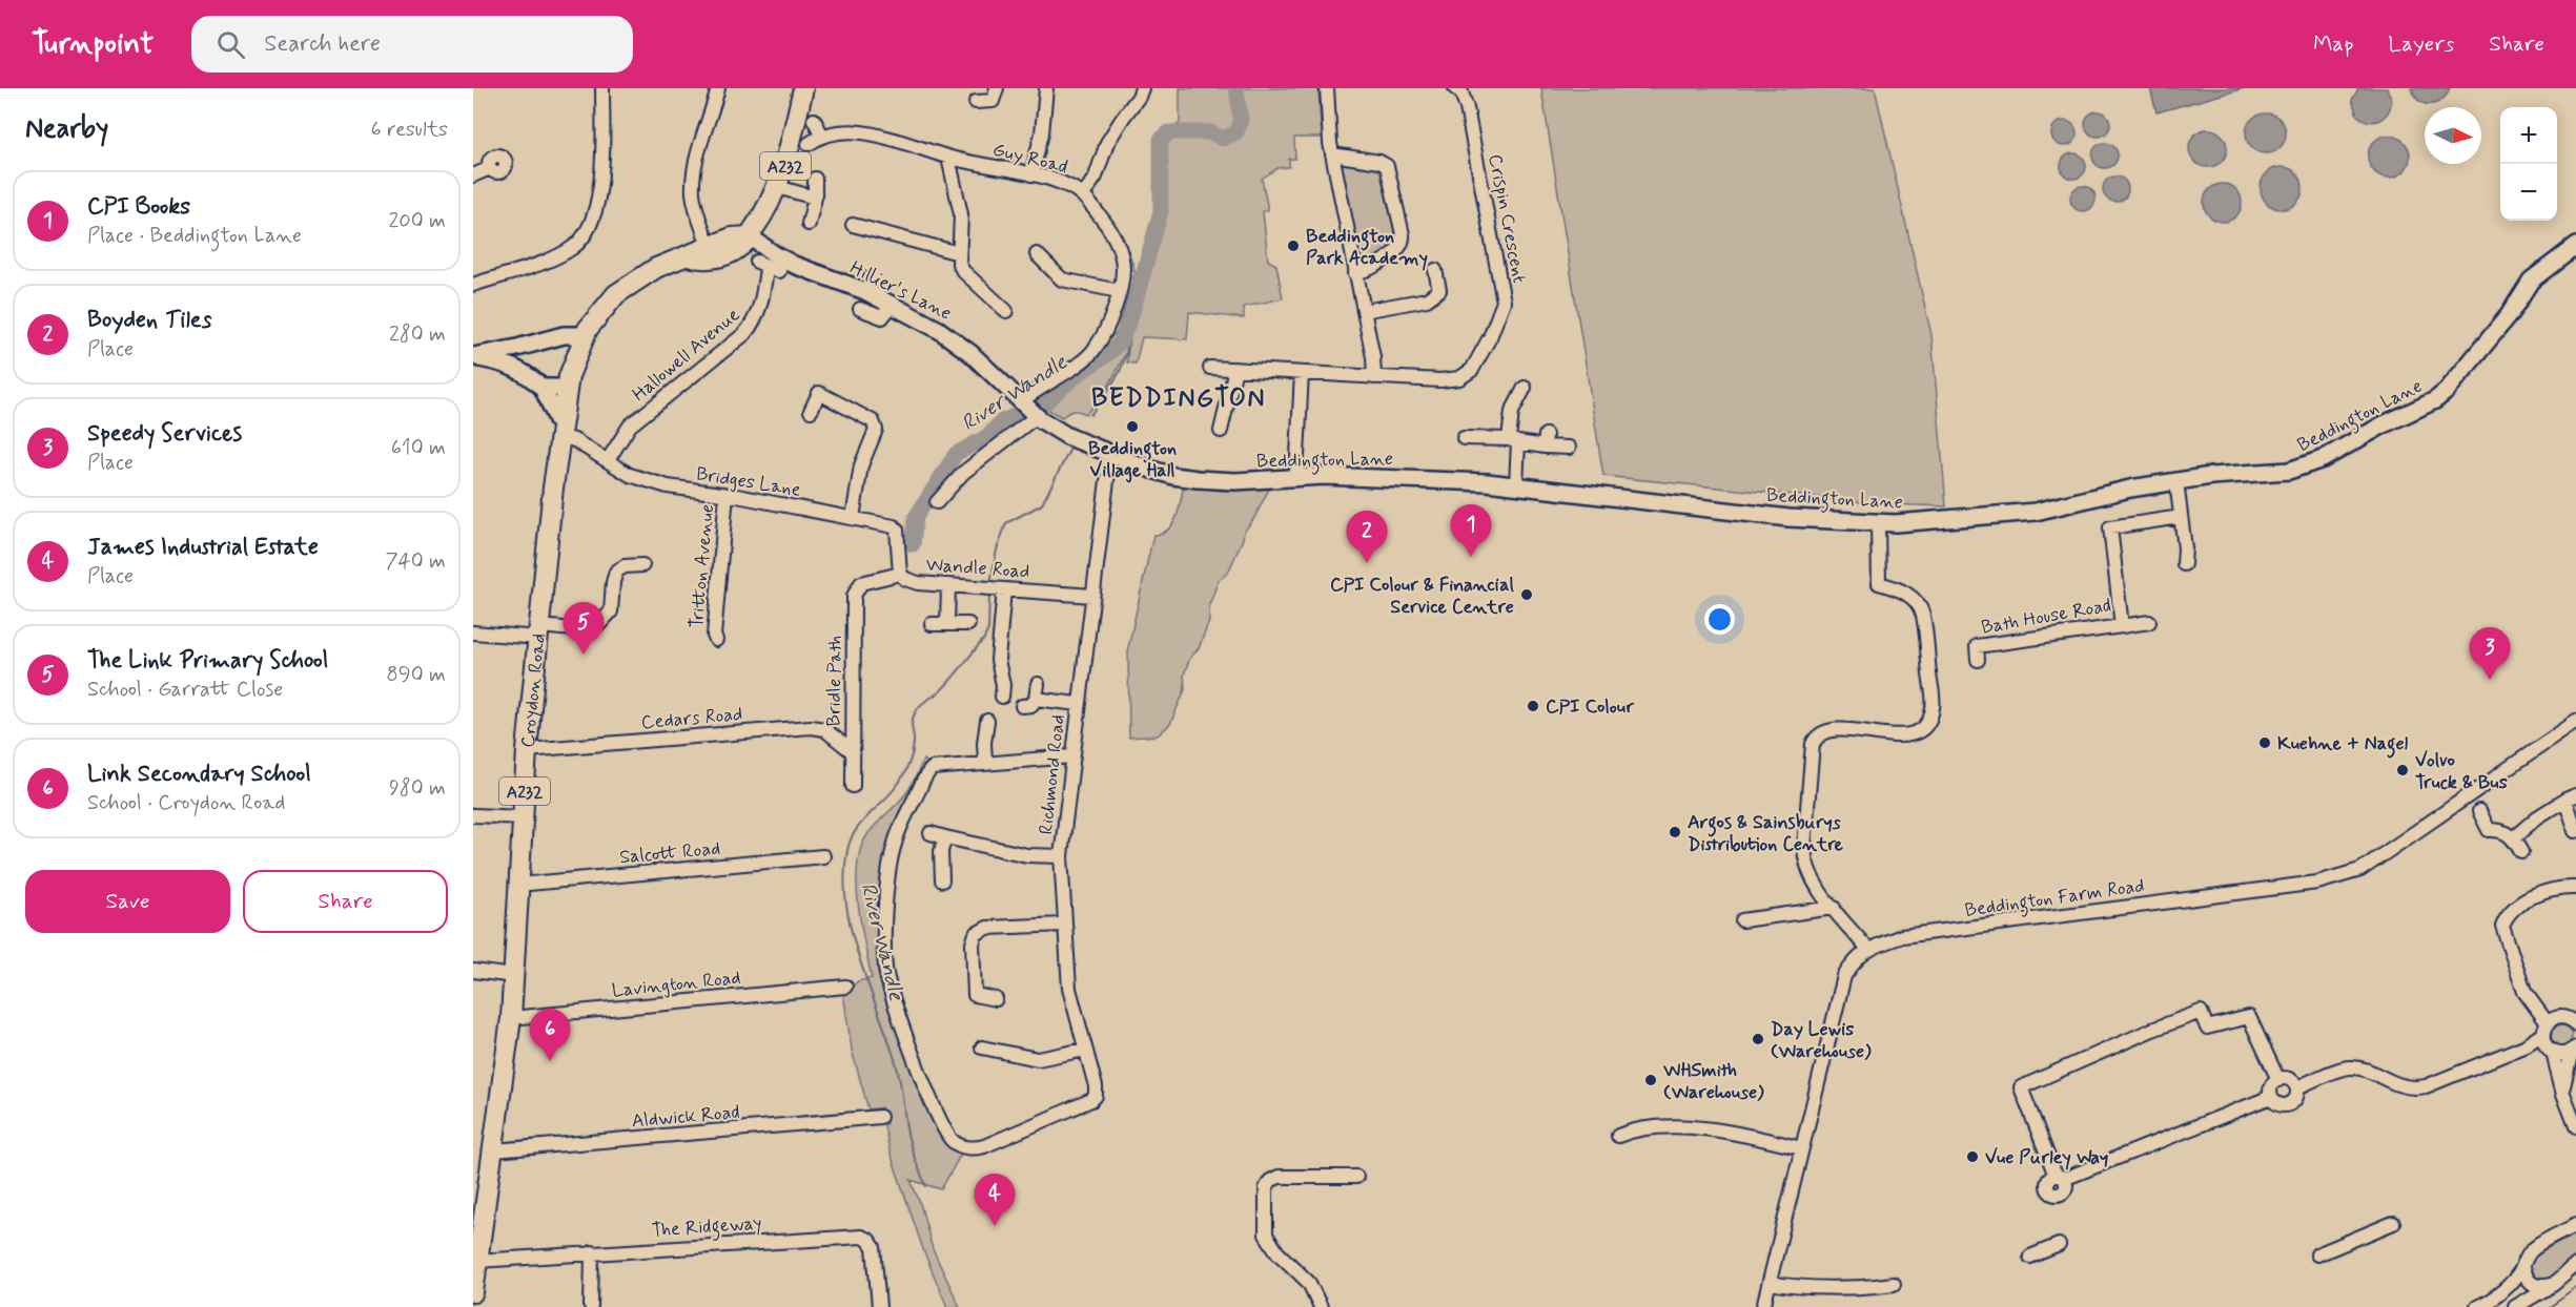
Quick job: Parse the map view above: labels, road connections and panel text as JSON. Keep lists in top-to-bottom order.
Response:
{
  "streets": {
    "highway": ["A232", "Croydon Road"],
    "main road": ["Hillier's Lane", "Beddington Lane"],
    "street": [
      "Guy Road",
      "Crispin Crescent",
      "Hallowell Avenue",
      "Bridges Lane",
      "Tritton Avenue",
      "Wandle Road",
      "Bath House Road",
      "Bridle Path",
      "Cedars Road",
      "Richmond Road",
      "Salcott Road",
      "Beddington Farm Road",
      "Lavington Road",
      "Aldwick Road",
      "The Ridgeway"
    ]
  },
  "crossings": [
    ["Guy Road", "Hillier's Lane"],
    ["Guy Road", "Beddington Lane"],
    ["Hillier's Lane", "Beddington Lane"],
    ["Hillier's Lane", "Croydon Road"],
    ["Hallowell Avenue", "Bridges Lane"],
    ["Beddington Lane", "Richmond Road"],
    ["Bridges Lane", "Tritton Avenue"],
    ["Bridges Lane", "Wandle Road"],
    ["Bridges Lane", "Croydon Road"],
    ["Wandle Road", "Bridle Path"],
    ["Wandle Road", "Richmond Road"],
    ["Bridle Path", "Cedars Road"],
    ["Croydon Road", "Cedars Road"],
    ["Croydon Road", "Salcott Road"],
    ["Croydon Road", "Lavington Road"],
    ["Croydon Road", "Aldwick Road"],
    ["Croydon Road", "The Ridgeway"]
  ],
  "districts": ["BEDDINGTON"],
  "water": ["River Wandle"],
  "places": [
    "Beddington Park Academy",
    "Beddington Village Hall",
    "CPI Colour & Financial Service Centre",
    "CPI Colour",
    "Kuehne + Nagel",
    "Volvo Truck & Bus",
    "Argos & Sainsburys Distribution Centre",
    "Day Lewis (Warehouse)",
    "WHSmith (Warehouse)",
    "Vue Purley Way"
  ],
  "north": "right",
  "page": {
    "header": "Turnpoint",
    "search": "Search here",
    "nav": ["Map", "Layers", "Share"],
    "heading": ["Nearby", "6 results"],
    "map_buttons": ["+", "−"],
    "list": [
      {
        "mark": "1",
        "name": "CPI Books",
        "note": "Place · Beddington Lane",
        "value": "200 m"
      },
      {
        "mark": "2",
        "name": "Boyden Tiles",
        "note": "Place",
        "value": "280 m"
      },
      {
        "mark": "3",
        "name": "Speedy Services",
        "note": "Place",
        "value": "610 m"
      },
      {
        "mark": "4",
        "name": "James Industrial Estate",
        "note": "Place",
        "value": "740 m"
      },
      {
        "mark": "5",
        "name": "The Link Primary School",
        "note": "School · Garratt Close",
        "value": "890 m"
      },
      {
        "mark": "6",
        "name": "Link Secondary School",
        "note": "School · Croydon Road",
        "value": "980 m"
      }
    ],
    "pins": [
      "1",
      "2",
      "5",
      "3",
      "6",
      "4"
    ],
    "buttons": ["Save", "Share"]
  }
}
